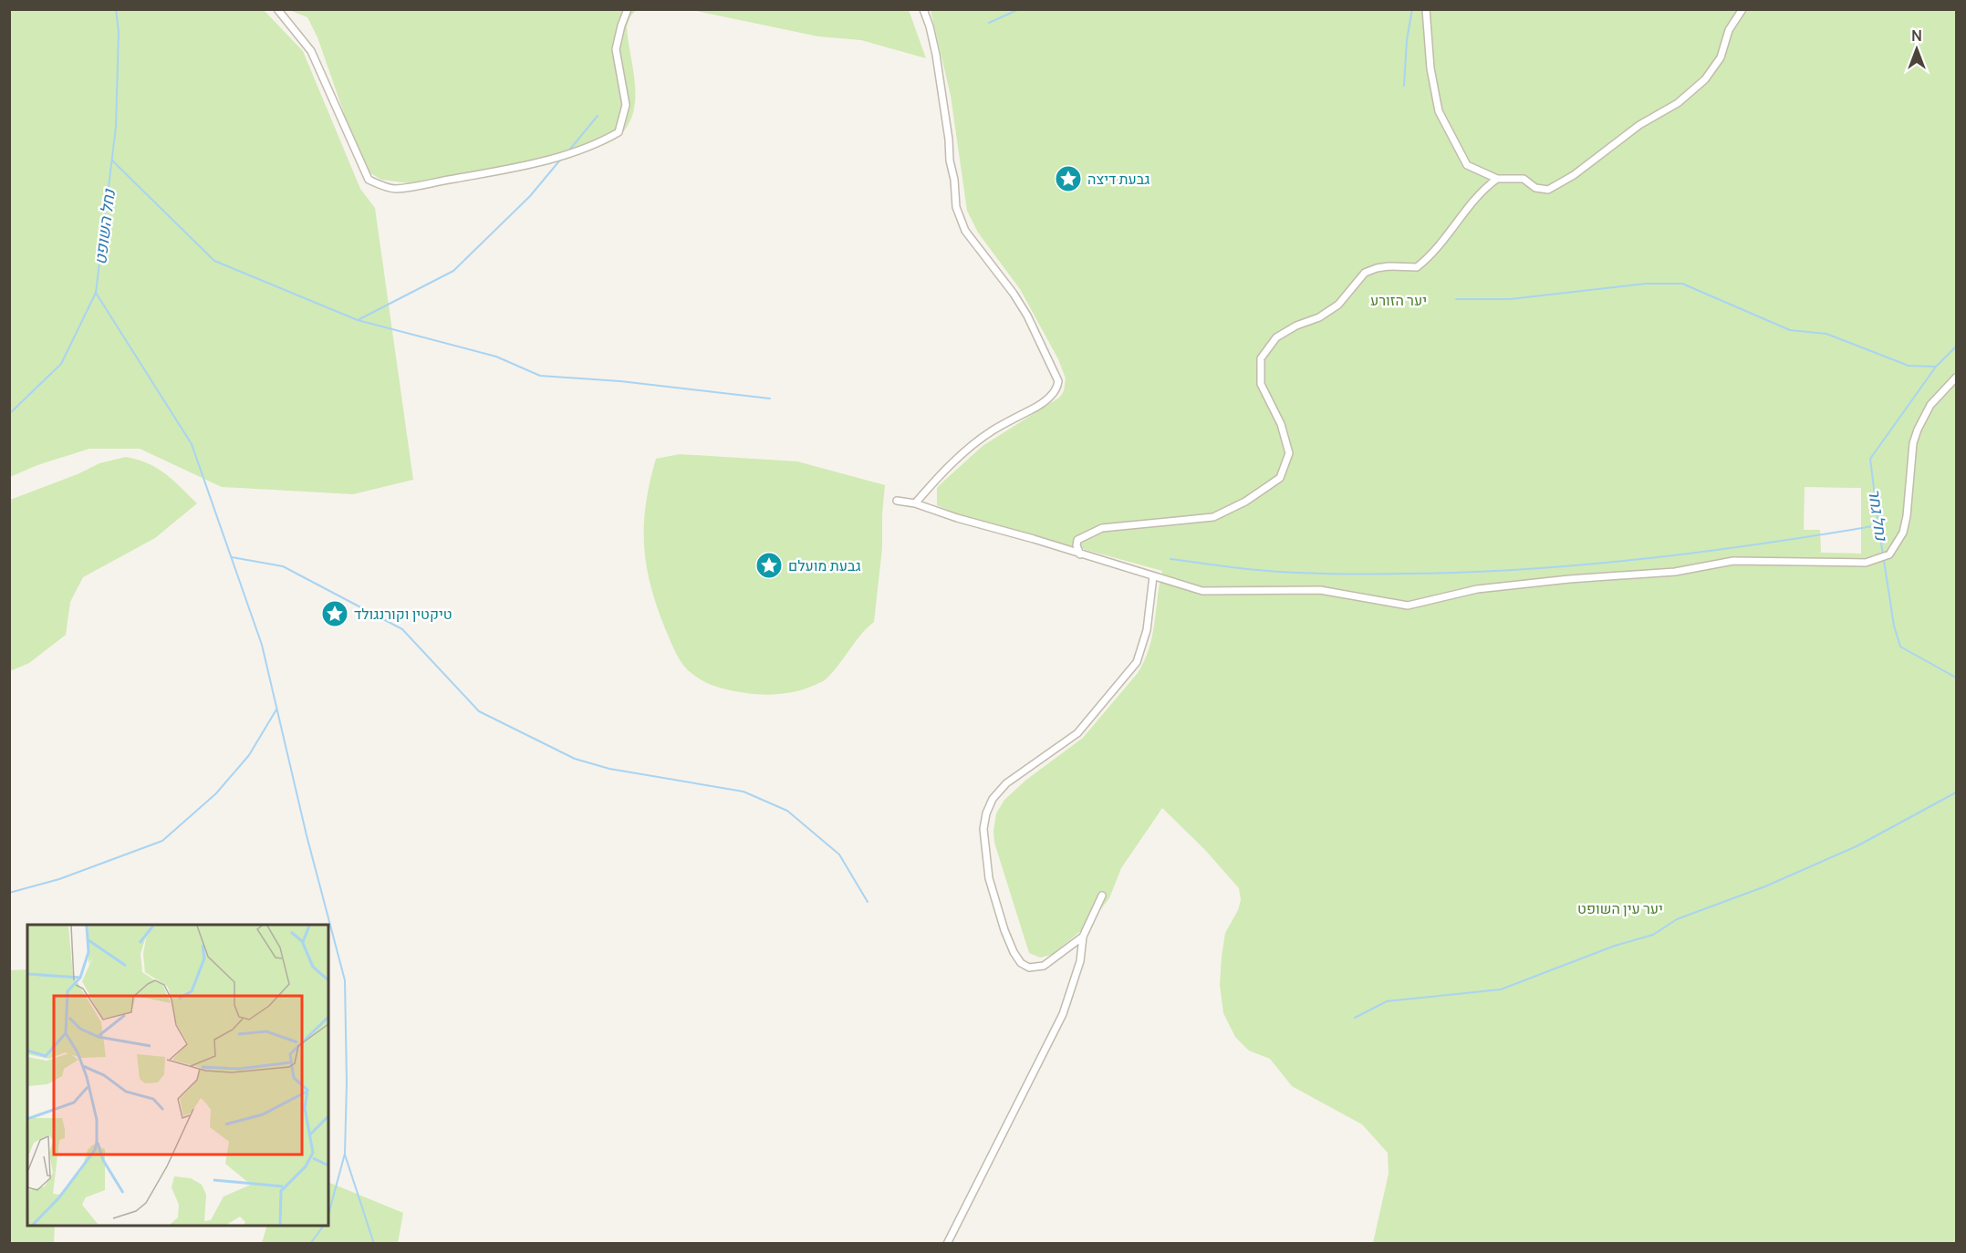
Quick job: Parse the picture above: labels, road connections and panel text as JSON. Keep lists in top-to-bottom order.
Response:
{
  "water": ["נחל השופט", "נחל גחר"],
  "parks": ["יער הזורע", "יער עין השופט"],
  "places": {
    "place": ["גבעת דיצה", "גבעת מועלם", "טיקטין וקורנגולד"]
  },
  "north": "top"
}
